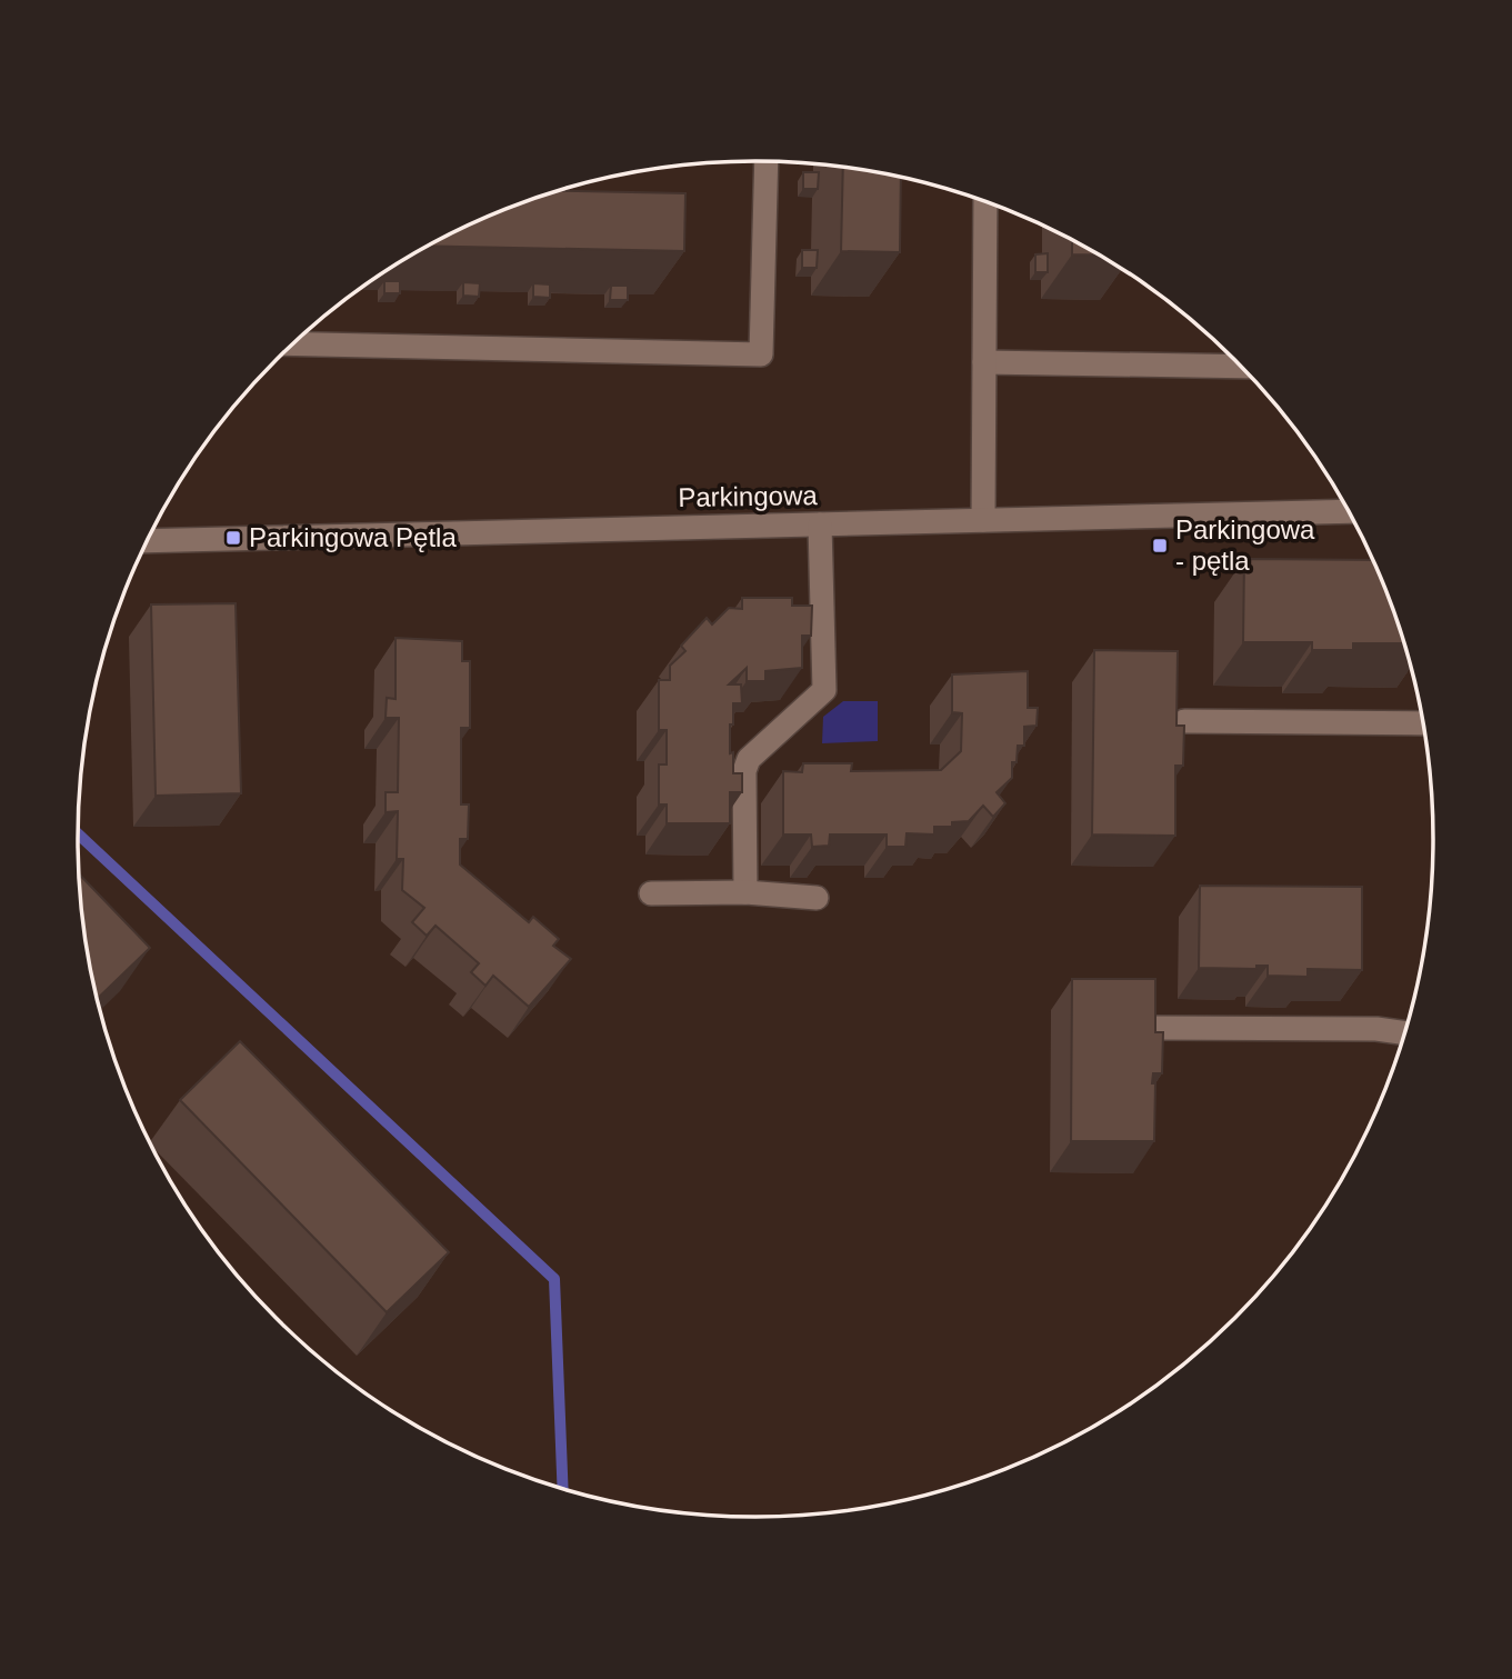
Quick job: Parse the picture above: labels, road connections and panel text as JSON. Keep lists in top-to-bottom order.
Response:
{
  "streets": {
    "street": ["Parkingowa"]
  },
  "places": {
    "transit": ["Parkingowa Pętla", "Parkingowa - pętla"]
  }
}
